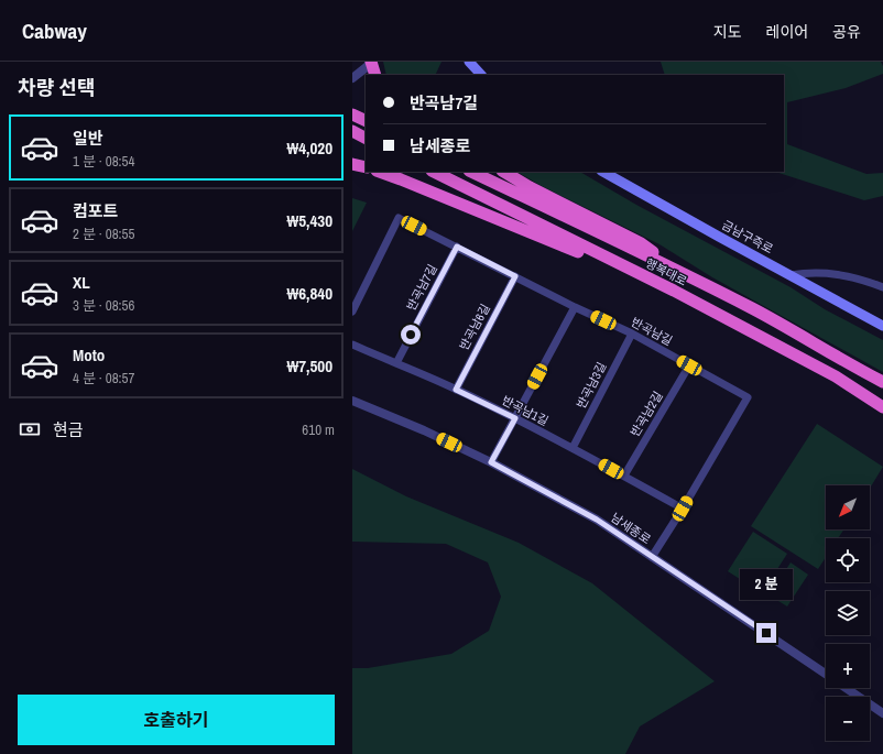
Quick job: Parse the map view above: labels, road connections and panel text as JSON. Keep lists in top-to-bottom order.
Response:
{
  "streets": {
    "highway": ["행복대로"],
    "main road": ["금남구즉로"],
    "street": [
      "반곡남7길",
      "반곡남6길",
      "반곡남길",
      "반곡남3길",
      "반곡남1길",
      "반곡남2길",
      "남세종로"
    ]
  },
  "crossings": [
    ["반곡남7길", "반곡남길"],
    ["반곡남7길", "반곡남1길"],
    ["반곡남6길", "반곡남길"],
    ["반곡남6길", "반곡남1길"],
    ["반곡남길", "반곡남3길"],
    ["반곡남길", "반곡남1길"],
    ["반곡남길", "반곡남2길"],
    ["반곡남길", "남세종로"],
    ["반곡남3길", "반곡남1길"],
    ["반곡남1길", "반곡남2길"]
  ],
  "north": "bottom left",
  "page": {
    "header": "Cabway",
    "nav": ["지도", "레이어", "공유"],
    "heading": "차량 선택",
    "banner": ["반곡남7길", "남세종로"],
    "list": [
      {
        "name": "일반",
        "note": "1 분 · 08:54",
        "value": "₩4,020"
      },
      {
        "name": "컴포트",
        "note": "2 분 · 08:55",
        "value": "₩5,430"
      },
      {
        "name": "XL",
        "note": "3 분 · 08:56",
        "value": "₩6,840"
      },
      {
        "name": "Moto",
        "note": "4 분 · 08:57",
        "value": "₩7,500"
      }
    ],
    "pay": ["현금", "610 m"],
    "map_buttons": ["+", "−"],
    "bubble": "2 분",
    "buttons": "호출하기"
  }
}
